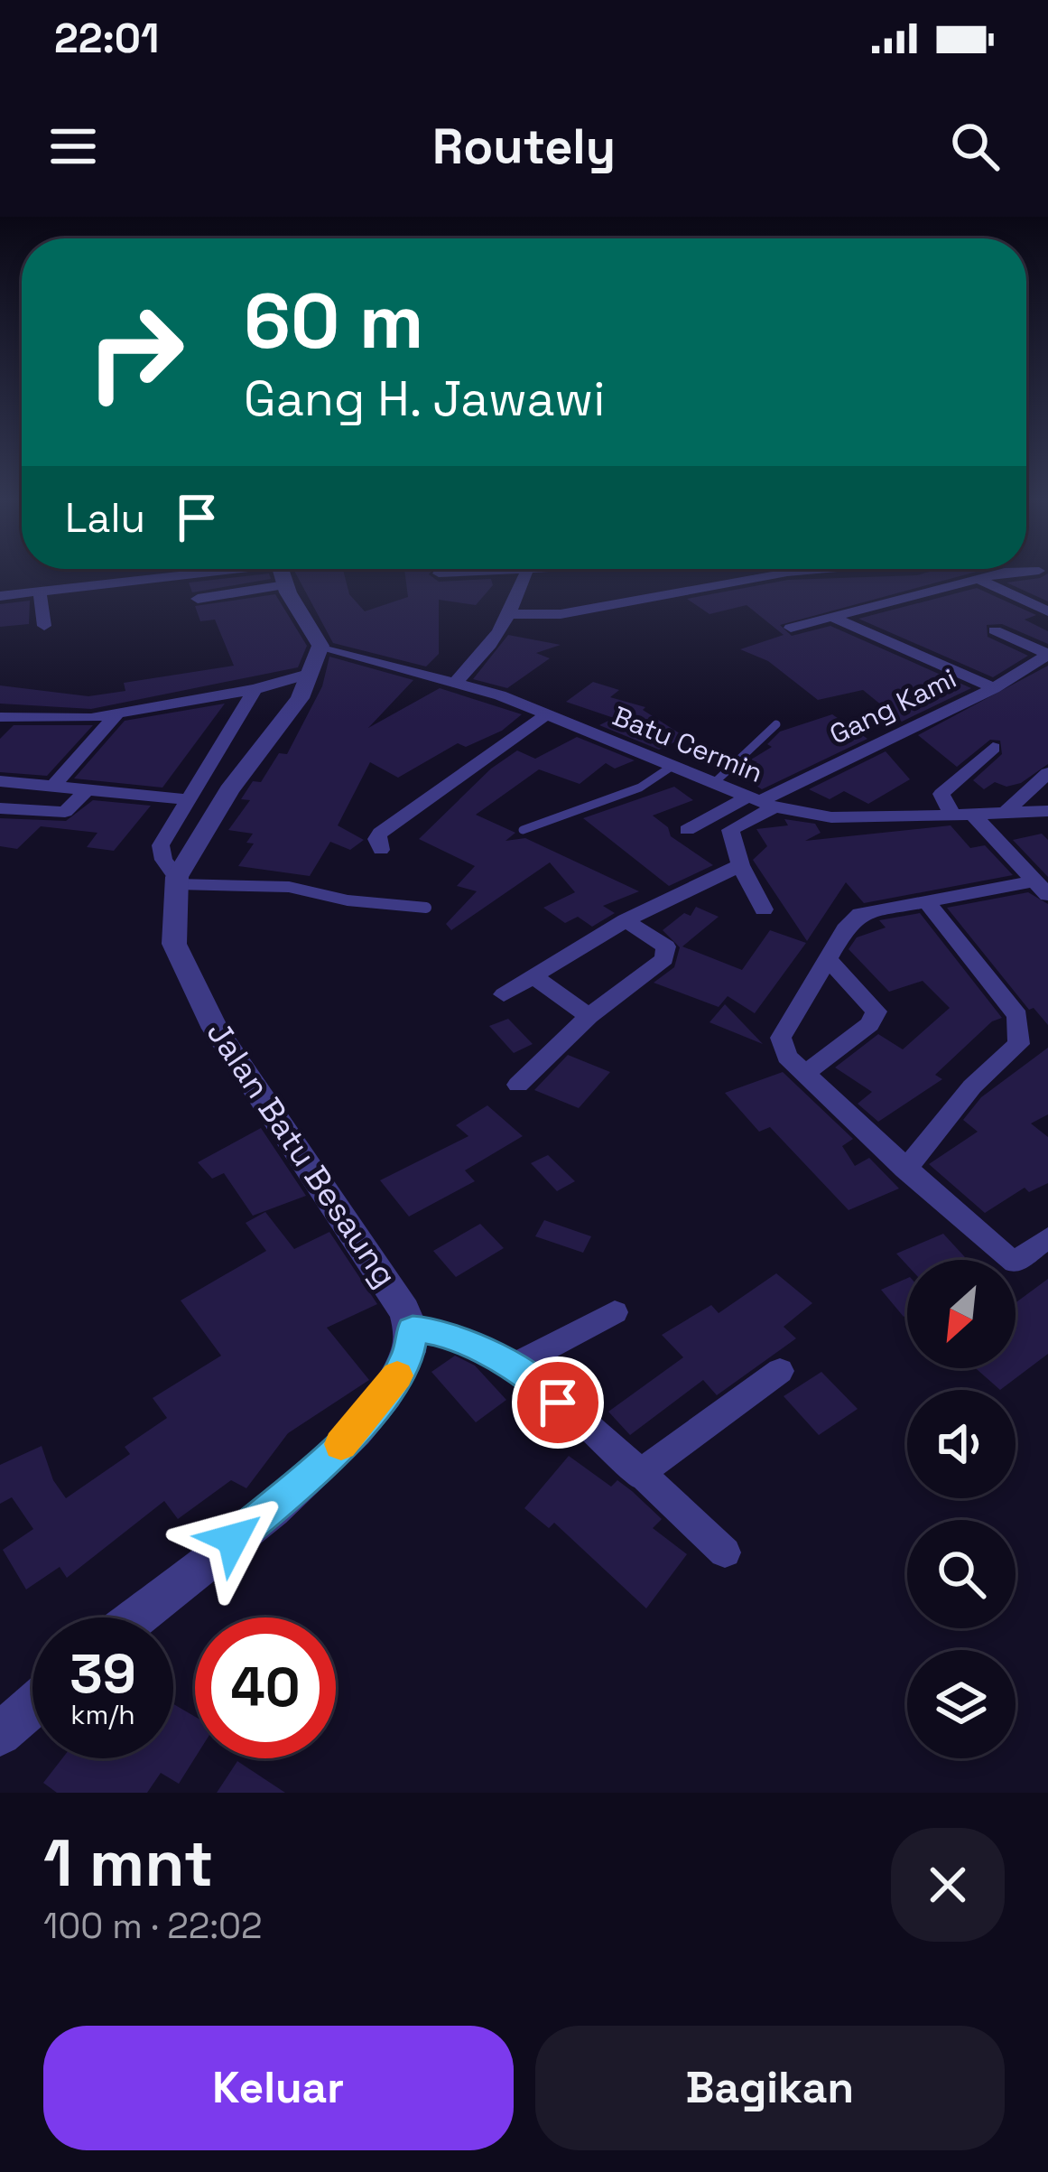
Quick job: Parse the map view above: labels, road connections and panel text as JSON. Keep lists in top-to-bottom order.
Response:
{
  "streets": {
    "street": ["Gang Kami", "Batu Cermin", "Jalan Batu Besaung"]
  },
  "crossings": [
    ["Gang Kami", "Batu Cermin"],
    ["Batu Cermin", "Jalan Batu Besaung"]
  ],
  "north": "bottom left",
  "page": {
    "status": "22:01",
    "header": "Routely",
    "turn": ["60 m", "Gang H. Jawawi"],
    "then": "Lalu",
    "speed": "39 km/h",
    "limit": "40",
    "heading": ["1 mnt", "100 m · 22:02"],
    "buttons": ["Keluar", "Bagikan"]
  }
}
